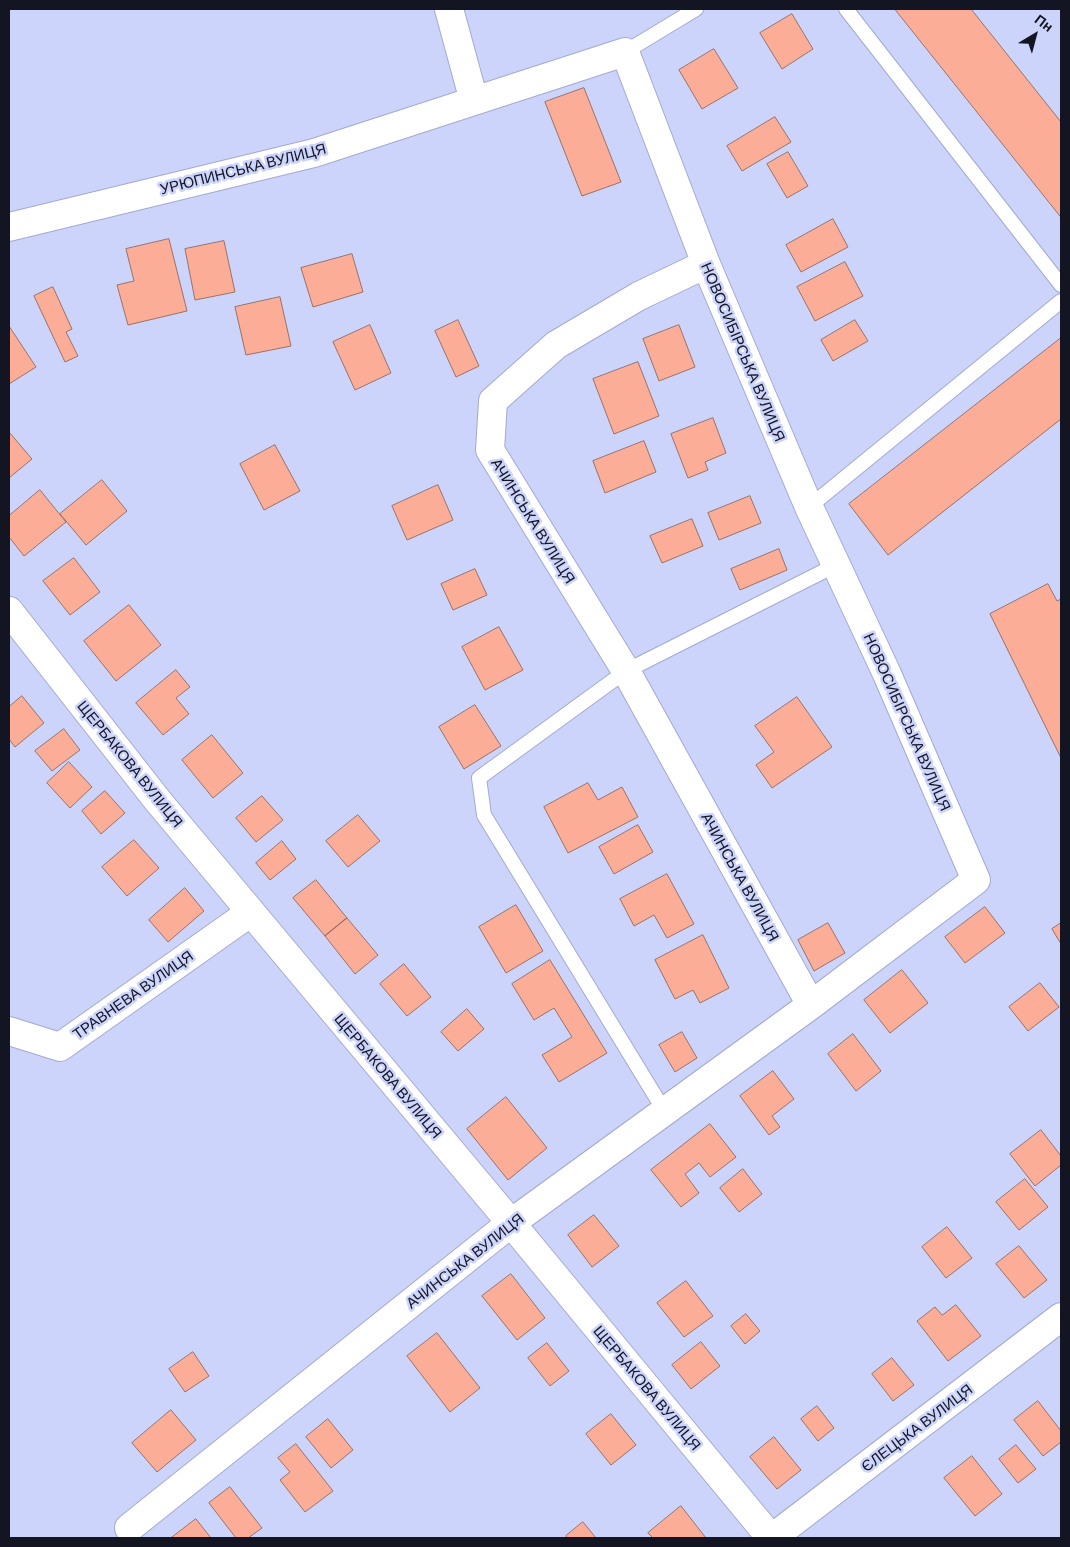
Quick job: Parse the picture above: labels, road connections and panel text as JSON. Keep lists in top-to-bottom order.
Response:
{
  "streets": {
    "street": [
      "УРЮПИНСЬКА ВУЛИЦЯ",
      "НОВОСИБІРСЬКА ВУЛИЦЯ",
      "АЧИНСЬКА ВУЛИЦЯ",
      "ЩЕРБАКОВА ВУЛИЦЯ",
      "ТРАВНЕВА ВУЛИЦЯ",
      "ЄЛЕЦЬКА ВУЛИЦЯ"
    ]
  },
  "crossings": [
    ["НОВОСИБІРСЬКА ВУЛИЦЯ", "АЧИНСЬКА ВУЛИЦЯ"],
    ["АЧИНСЬКА ВУЛИЦЯ", "ЩЕРБАКОВА ВУЛИЦЯ"],
    ["ЩЕРБАКОВА ВУЛИЦЯ", "ТРАВНЕВА ВУЛИЦЯ"],
    ["ЩЕРБАКОВА ВУЛИЦЯ", "ЄЛЕЦЬКА ВУЛИЦЯ"]
  ],
  "north": "top right"
}
